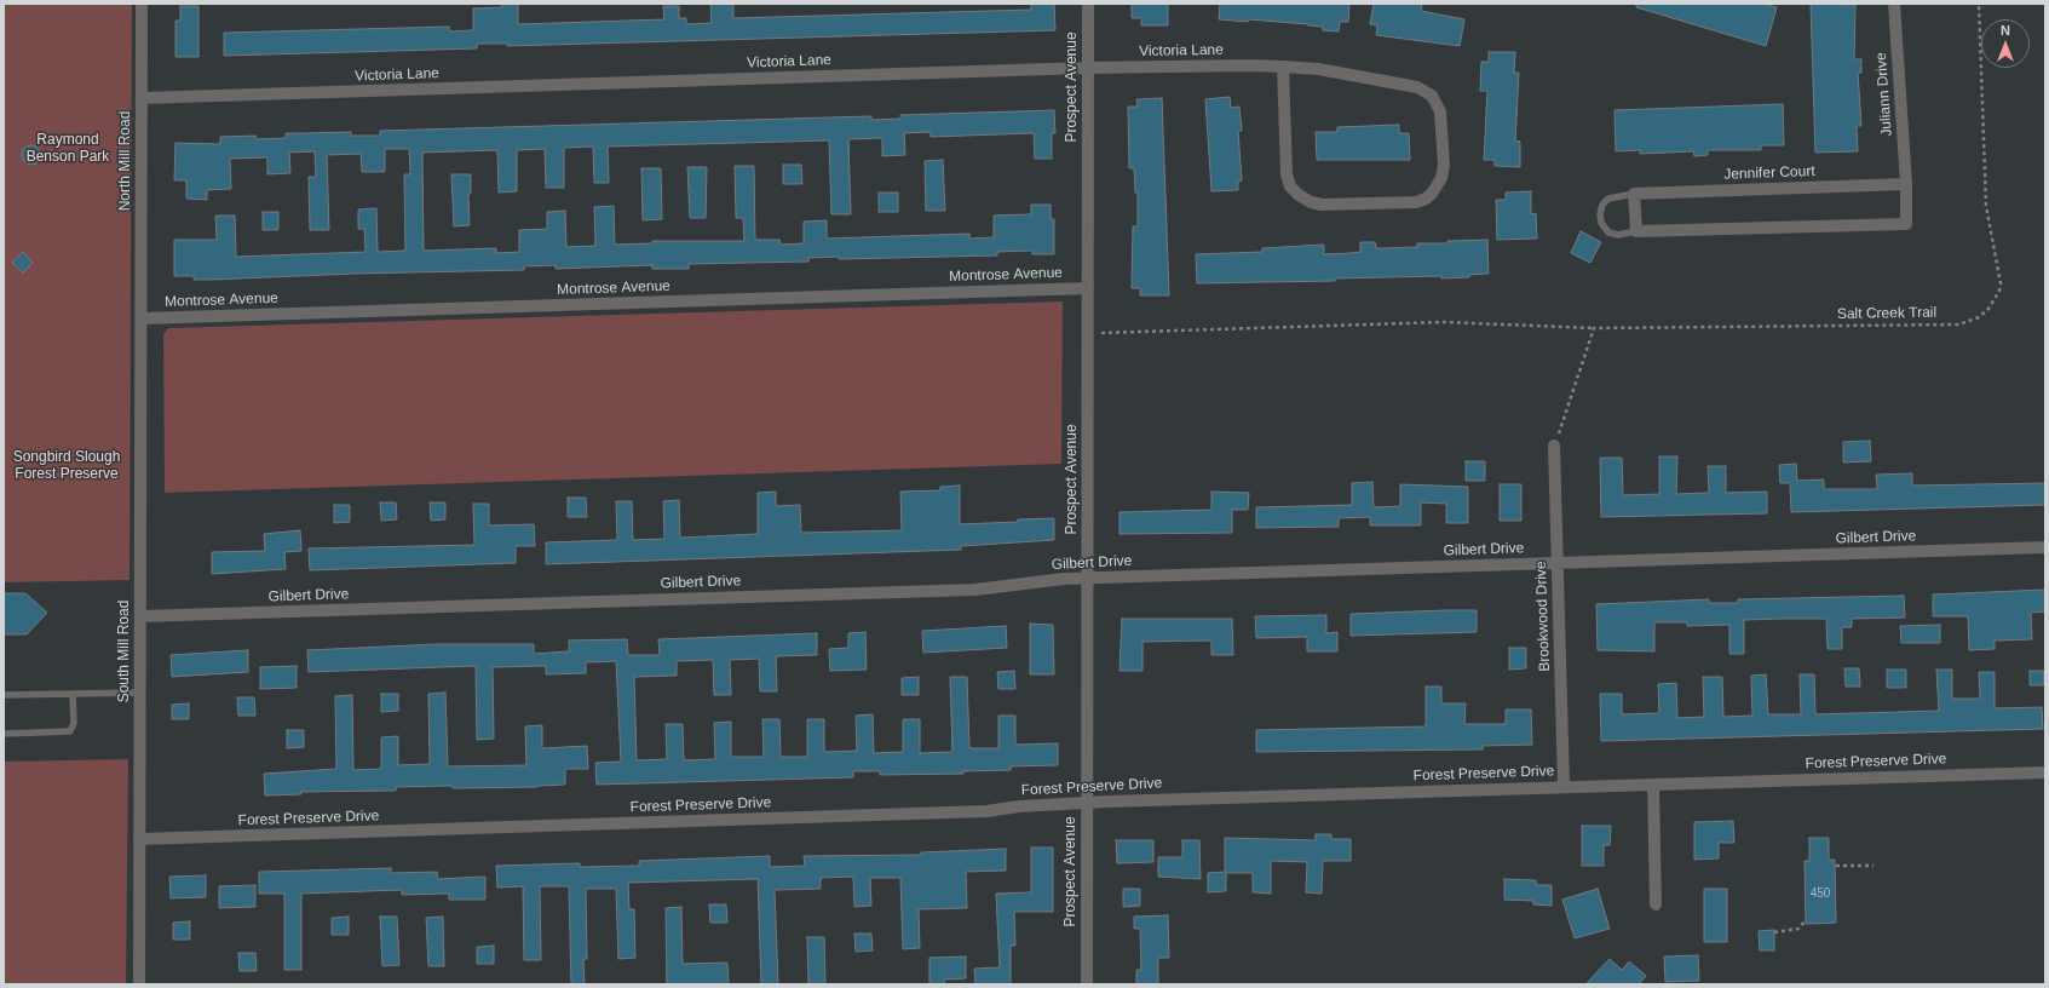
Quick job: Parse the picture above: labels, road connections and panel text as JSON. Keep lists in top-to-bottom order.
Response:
{
  "streets": {
    "street": [
      "Victoria Lane",
      "Prospect Avenue",
      "Juliann Drive",
      "North Mill Road",
      "Jennifer Court",
      "Montrose Avenue",
      "Gilbert Drive",
      "Brookwood Drive",
      "South Mill Road",
      "Forest Preserve Drive"
    ],
    "path": ["Salt Creek Trail"]
  },
  "crossings": [
    ["Victoria Lane", "Prospect Avenue"],
    ["Victoria Lane", "North Mill Road"],
    ["Prospect Avenue", "Montrose Avenue"],
    ["Prospect Avenue", "Salt Creek Trail"],
    ["Prospect Avenue", "Gilbert Drive"],
    ["Prospect Avenue", "Forest Preserve Drive"],
    ["Juliann Drive", "Jennifer Court"],
    ["North Mill Road", "Montrose Avenue"],
    ["North Mill Road", "South Mill Road"],
    ["Montrose Avenue", "South Mill Road"],
    ["Gilbert Drive", "Brookwood Drive"],
    ["Gilbert Drive", "South Mill Road"],
    ["Brookwood Drive", "Forest Preserve Drive"],
    ["South Mill Road", "Forest Preserve Drive"]
  ],
  "parks": ["Raymond Benson Park", "Songbird Slough Forest Preserve"],
  "house_numbers": ["450"],
  "north": "top"
}
